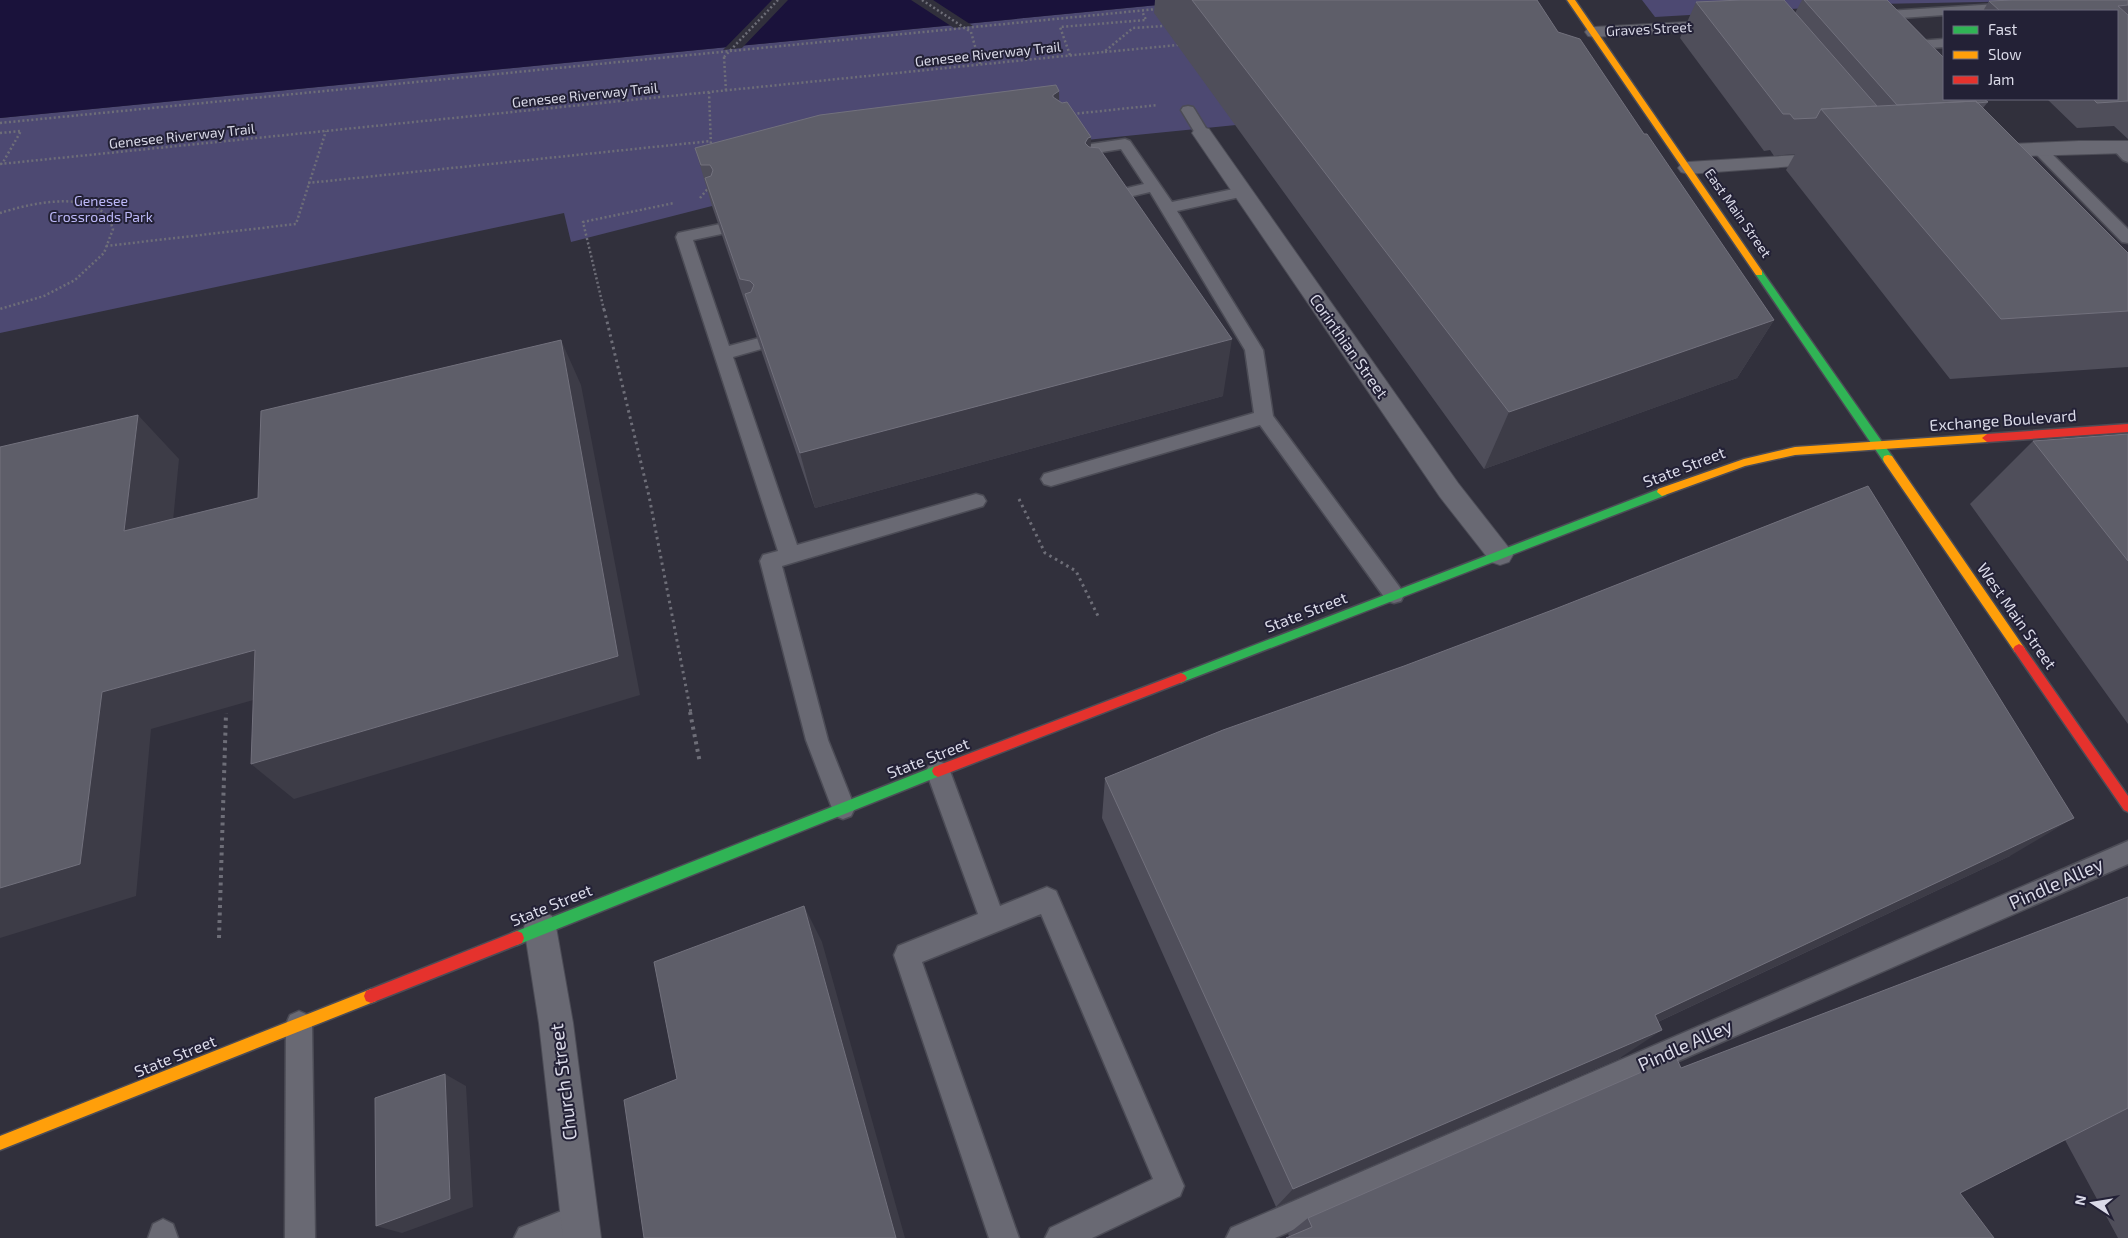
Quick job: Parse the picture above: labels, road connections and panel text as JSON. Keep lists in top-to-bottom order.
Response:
{
  "streets": {
    "main road": [
      "East Main Street",
      "Exchange Boulevard",
      "State Street",
      "West Main Street"
    ],
    "street": ["Graves Street", "Corinthian Street", "Church Street"],
    "lane": ["Pindle Alley"],
    "path": ["Genesee Riverway Trail"]
  },
  "crossings": [
    ["Graves Street", "East Main Street"],
    ["East Main Street", "Exchange Boulevard"],
    ["East Main Street", "State Street"],
    ["East Main Street", "West Main Street"],
    ["Corinthian Street", "State Street"],
    ["Exchange Boulevard", "State Street"],
    ["Exchange Boulevard", "West Main Street"],
    ["State Street", "West Main Street"],
    ["State Street", "Church Street"]
  ],
  "parks": ["Genesee Crossroads Park"],
  "legend": ["Fast", "Slow", "Jam"],
  "north": "left"
}
